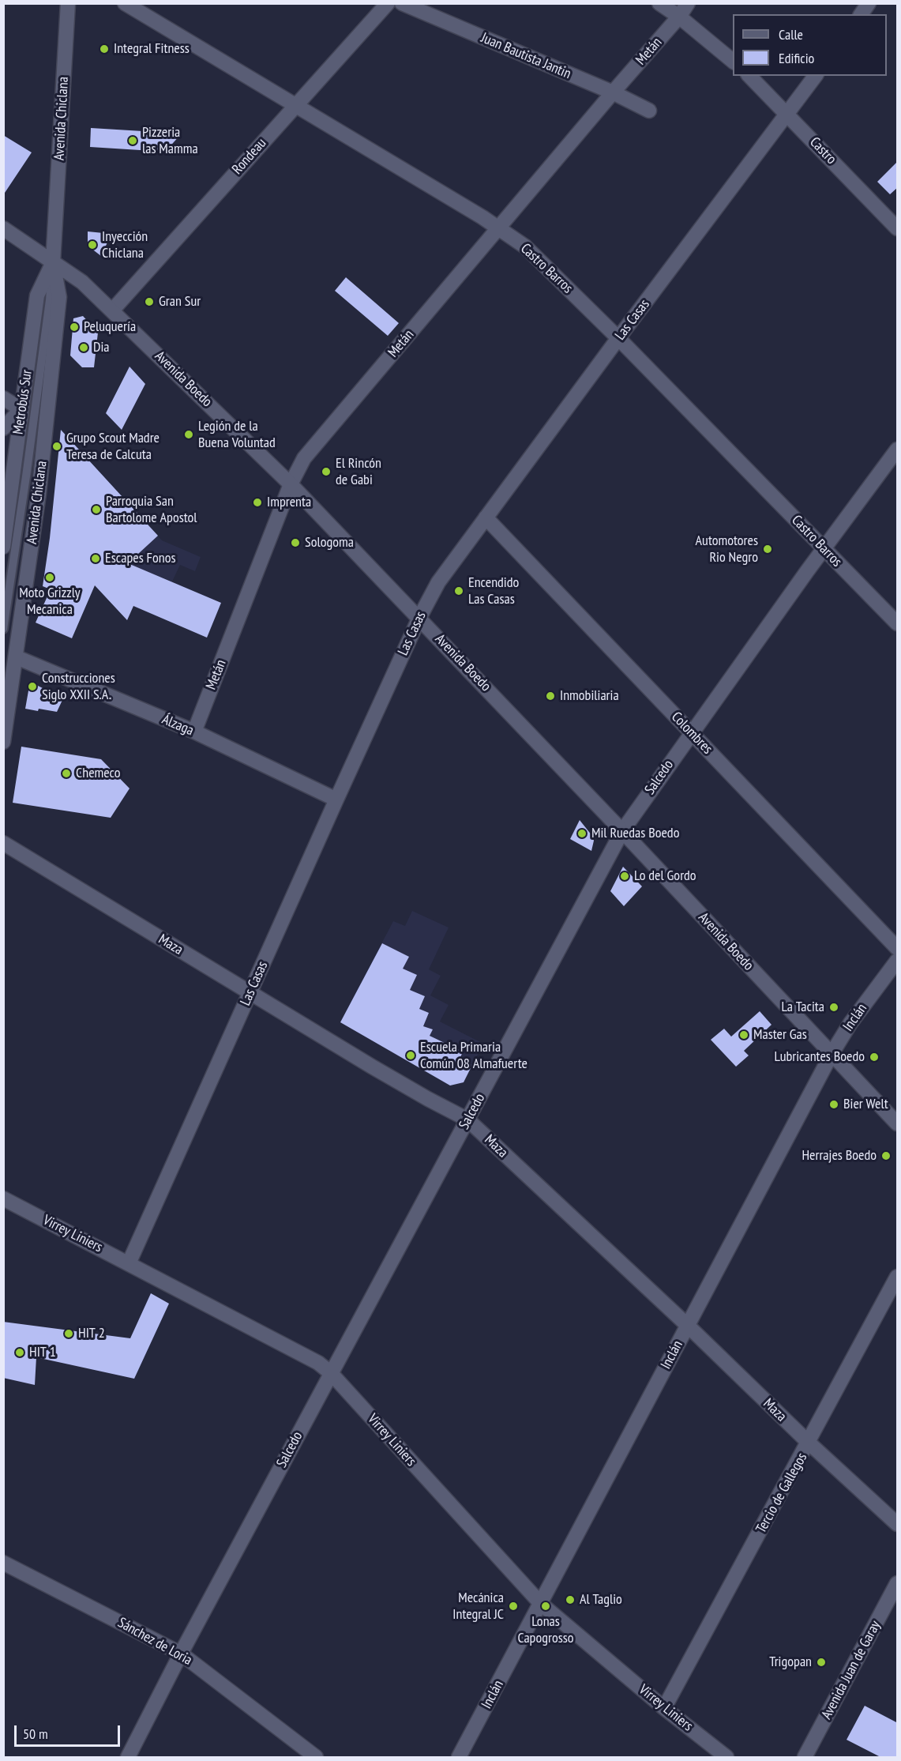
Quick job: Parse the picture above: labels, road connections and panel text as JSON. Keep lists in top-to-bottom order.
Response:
{
  "streets": {
    "street": [
      "Metán",
      "Juan Bautista Jantin",
      "Avenida Chiclana",
      "Castro",
      "Rondeau",
      "Castro Barros",
      "Las Casas",
      "Avenida Boedo",
      "Álzaga",
      "Colombres",
      "Salcedo",
      "Maza",
      "Inclán",
      "Virrey Liniers",
      "Tercio de Gallegos",
      "Sánchez de Loria",
      "Avenida Juan de Garay"
    ],
    "lane": ["Metrobús Sur"]
  },
  "crossings": [
    ["Metán", "Juan Bautista Jantin"],
    ["Metán", "Castro Barros"],
    ["Metán", "Avenida Boedo"],
    ["Metán", "Álzaga"],
    ["Avenida Chiclana", "Avenida Boedo"],
    ["Avenida Chiclana", "Metrobús Sur"],
    ["Avenida Chiclana", "Álzaga"],
    ["Castro", "Las Casas"],
    ["Rondeau", "Castro Barros"],
    ["Rondeau", "Avenida Boedo"],
    ["Castro Barros", "Las Casas"],
    ["Castro Barros", "Salcedo"],
    ["Las Casas", "Avenida Boedo"],
    ["Las Casas", "Álzaga"],
    ["Las Casas", "Colombres"],
    ["Las Casas", "Maza"],
    ["Las Casas", "Virrey Liniers"],
    ["Avenida Boedo", "Metrobús Sur"],
    ["Avenida Boedo", "Salcedo"],
    ["Avenida Boedo", "Inclán"],
    ["Colombres", "Salcedo"],
    ["Salcedo", "Maza"],
    ["Salcedo", "Virrey Liniers"],
    ["Salcedo", "Sánchez de Loria"],
    ["Maza", "Inclán"],
    ["Maza", "Tercio de Gallegos"],
    ["Inclán", "Virrey Liniers"],
    ["Virrey Liniers", "Tercio de Gallegos"]
  ],
  "places": [
    "Integral Fitness",
    "Pizzeria las Mamma",
    "Inyección Chiclana",
    "Gran Sur",
    "Peluquería",
    "Dia",
    "Legión de la Buena Voluntad",
    "Grupo Scout Madre Teresa de Calcuta",
    "El Rincón de Gabi",
    "Imprenta",
    "Parroquia San Bartolome Apostol",
    "Sologoma",
    "Automotores Rio Negro",
    "Escapes Fonos",
    "Moto Grizzly Mecanica",
    "Encendido Las Casas",
    "Construcciones Siglo XXII S.A.",
    "Inmobiliaria",
    "Chemeco",
    "Mil Ruedas Boedo",
    "Lo del Gordo",
    "La Tacita",
    "Master Gas",
    "Escuela Primaria Común 08 Almafuerte",
    "Lubricantes Boedo",
    "Bier Welt",
    "Herrajes Boedo",
    "HIT 2",
    "HIT 1",
    "Al Taglio",
    "Mecánica Integral JC",
    "Lonas Capogrosso",
    "Trigopan"
  ],
  "legend": ["Calle", "Edificio"],
  "scale_bar": "50 m"
}
